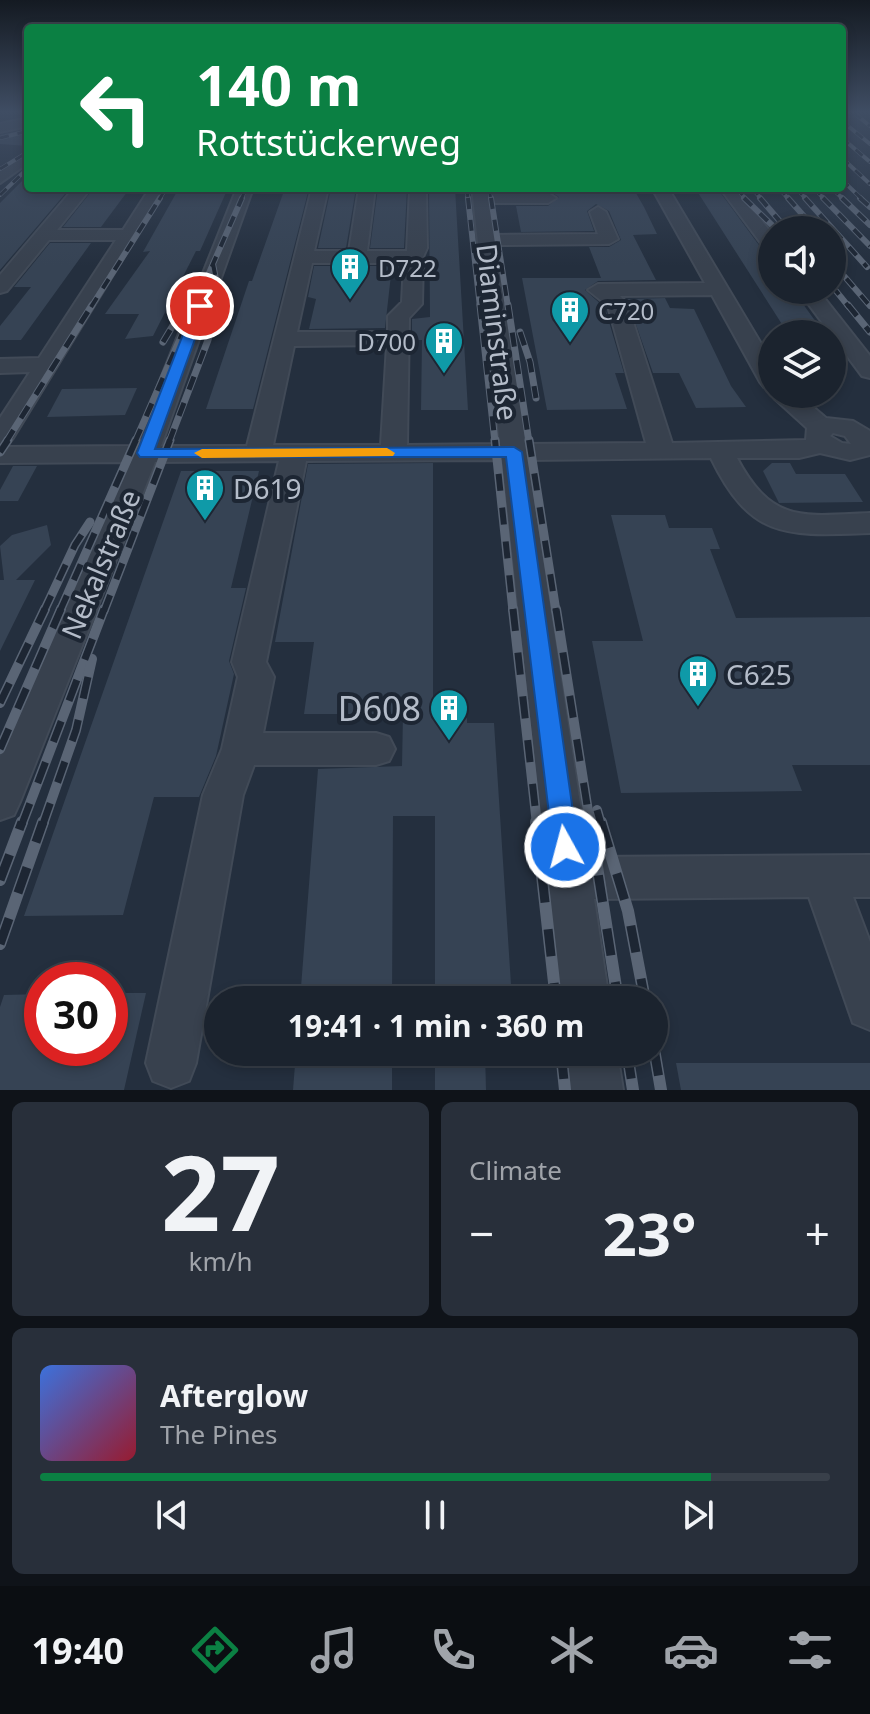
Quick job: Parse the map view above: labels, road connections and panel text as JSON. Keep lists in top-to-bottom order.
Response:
{
  "streets": {
    "street": ["Diaminstraße", "Nekalstraße"]
  },
  "places": {
    "building": [
      "D722",
      "C720",
      "D700",
      "D619",
      "C625",
      "D608"
    ]
  },
  "page": {
    "turn": ["140 m", "Rottstückerweg"],
    "limit": "30",
    "trip": "19:41 · 1 min · 360 m",
    "tile": [
      ["27", "km/h"],
      "Climate"
    ],
    "heat": ["−", "23°", "+"],
    "song": ["Afterglow", "The Pines"],
    "tabs": "19:40"
  }
}
